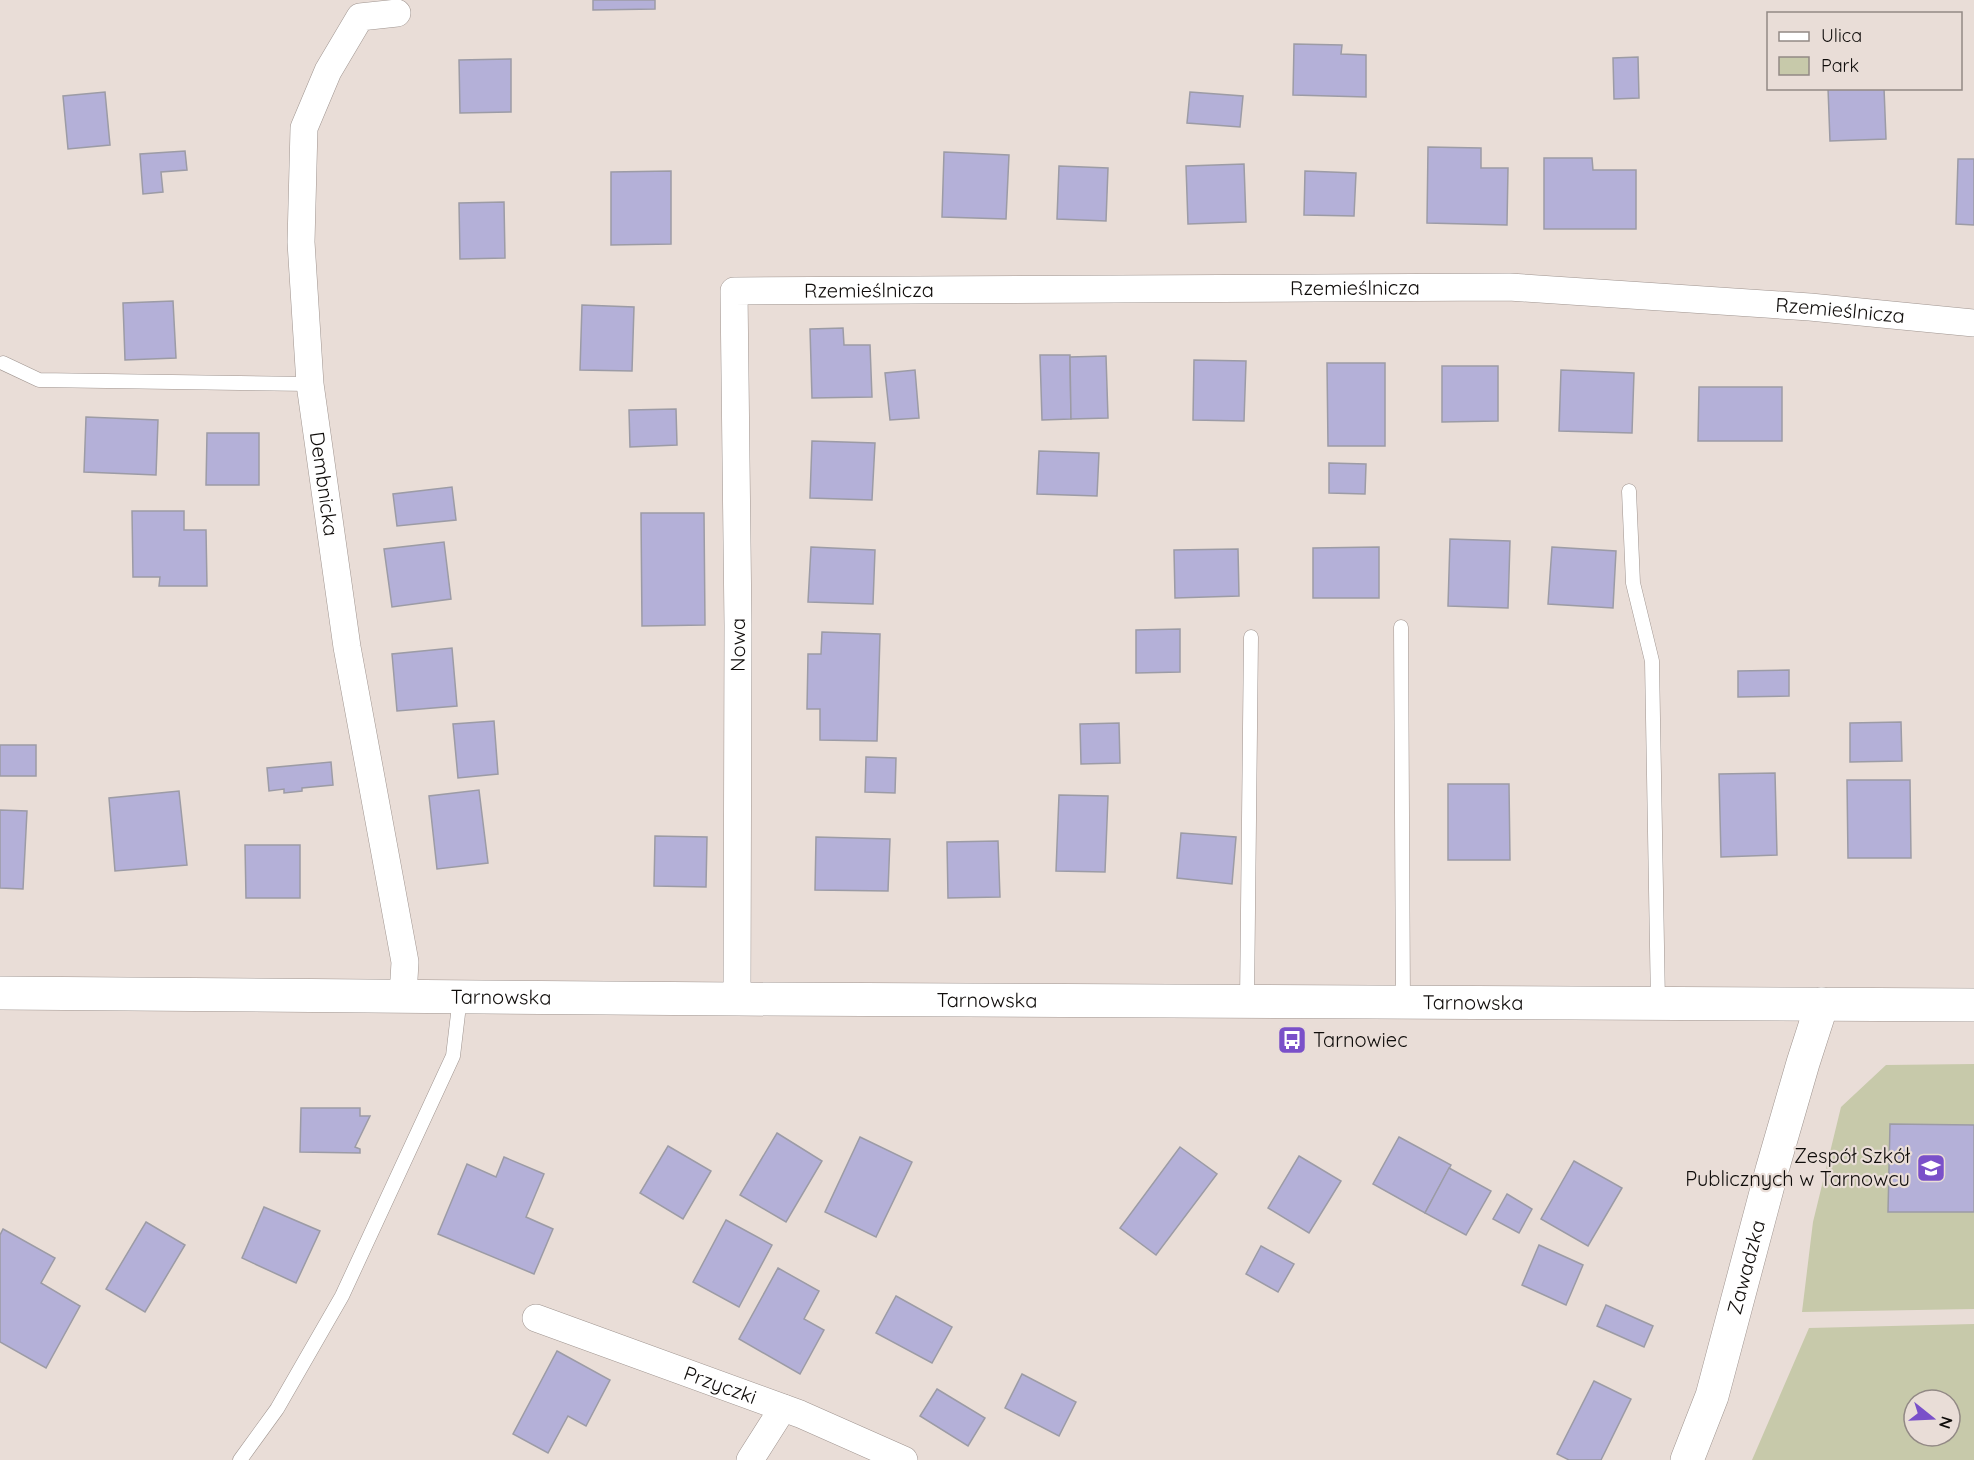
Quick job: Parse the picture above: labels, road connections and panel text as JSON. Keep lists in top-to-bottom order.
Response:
{
  "streets": {
    "main road": ["Tarnowska", "Zawadzka"],
    "street": [
      "Rzemieślnicza",
      "Dembnicka",
      "Nowa",
      "Przyczki"
    ]
  },
  "crossings": [
    ["Rzemieślnicza", "Nowa"],
    ["Dembnicka", "Tarnowska"],
    ["Nowa", "Tarnowska"],
    ["Tarnowska", "Zawadzka"]
  ],
  "places": {
    "bus stop": ["Tarnowiec"],
    "school or university": ["Zespół Szkół Publicznych w Tarnowcu"]
  },
  "legend": ["Ulica", "Park"],
  "north": "right"
}
